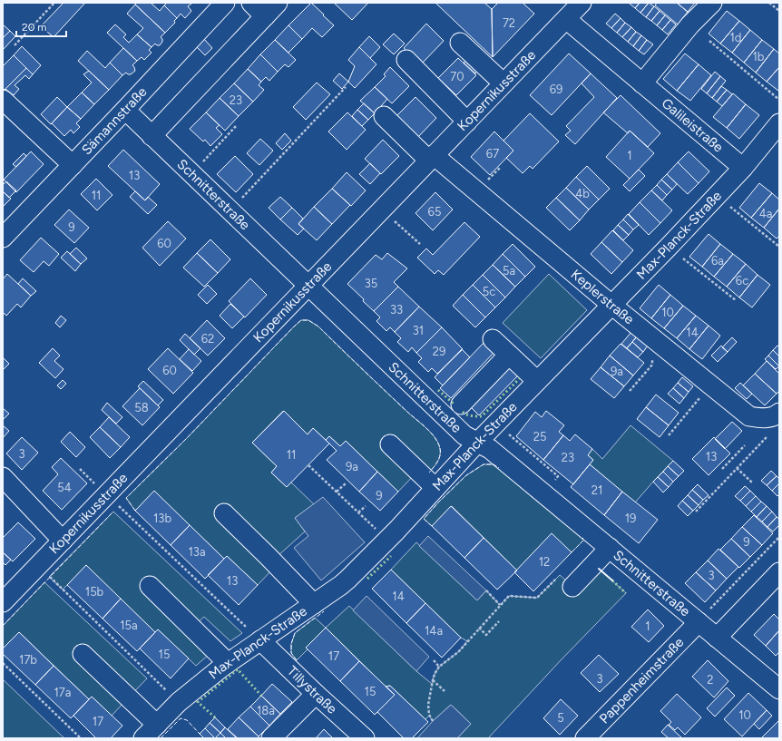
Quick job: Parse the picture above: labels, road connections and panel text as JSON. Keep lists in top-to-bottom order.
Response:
{
  "streets": {
    "street": [
      "Kopernikusstraße",
      "Sämannstraße",
      "Galileistraße",
      "Schnitterstraße",
      "Max-Planck-Straße",
      "Keplerstraße",
      "Pappenheimstraße",
      "Tillystraße"
    ]
  },
  "crossings": [
    ["Kopernikusstraße", "Galileistraße"],
    ["Kopernikusstraße", "Schnitterstraße"],
    ["Kopernikusstraße", "Keplerstraße"],
    ["Sämannstraße", "Schnitterstraße"],
    ["Galileistraße", "Max-Planck-Straße"],
    ["Schnitterstraße", "Max-Planck-Straße"],
    ["Schnitterstraße", "Pappenheimstraße"],
    ["Max-Planck-Straße", "Keplerstraße"],
    ["Max-Planck-Straße", "Tillystraße"]
  ],
  "house_numbers": [
    "72",
    "1d",
    "1b",
    "70",
    "69",
    "23",
    "67",
    "1",
    "13",
    "4b",
    "11",
    "65",
    "4a",
    "9",
    "60",
    "6a",
    "5a",
    "6c",
    "35",
    "5c",
    "33",
    "10",
    "31",
    "14",
    "62",
    "29",
    "60",
    "9a",
    "58",
    "25",
    "3",
    "11",
    "13",
    "23",
    "9a",
    "54",
    "21",
    "9",
    "13b",
    "19",
    "9",
    "13a",
    "12",
    "3",
    "13",
    "15b",
    "14",
    "15a",
    "1",
    "14a",
    "15",
    "17",
    "17b",
    "3",
    "2",
    "15",
    "17a",
    "18a",
    "10",
    "5",
    "17"
  ],
  "scale_bar": "20 m"
}
